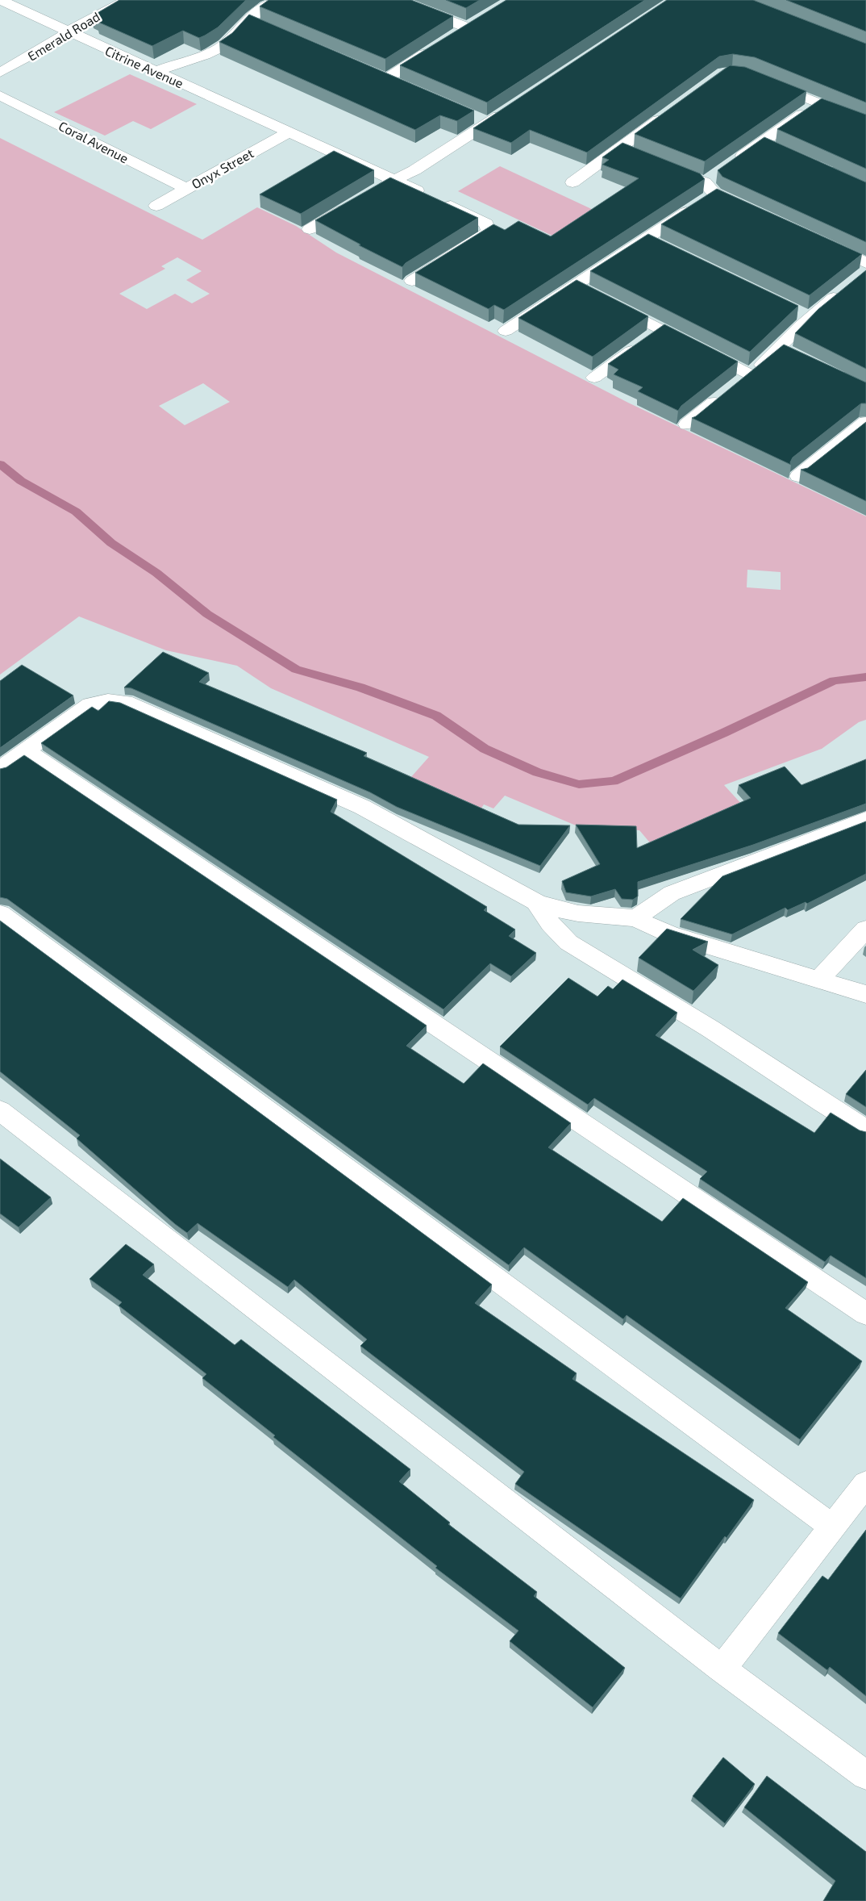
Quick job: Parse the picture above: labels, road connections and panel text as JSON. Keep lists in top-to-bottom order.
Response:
{
  "streets": {
    "street": [
      "Emerald Road",
      "Citrine Avenue",
      "Coral Avenue",
      "Onyx Street"
    ]
  },
  "crossings": [
    ["Emerald Road", "Citrine Avenue"],
    ["Citrine Avenue", "Onyx Street"],
    ["Coral Avenue", "Onyx Street"]
  ]
}
